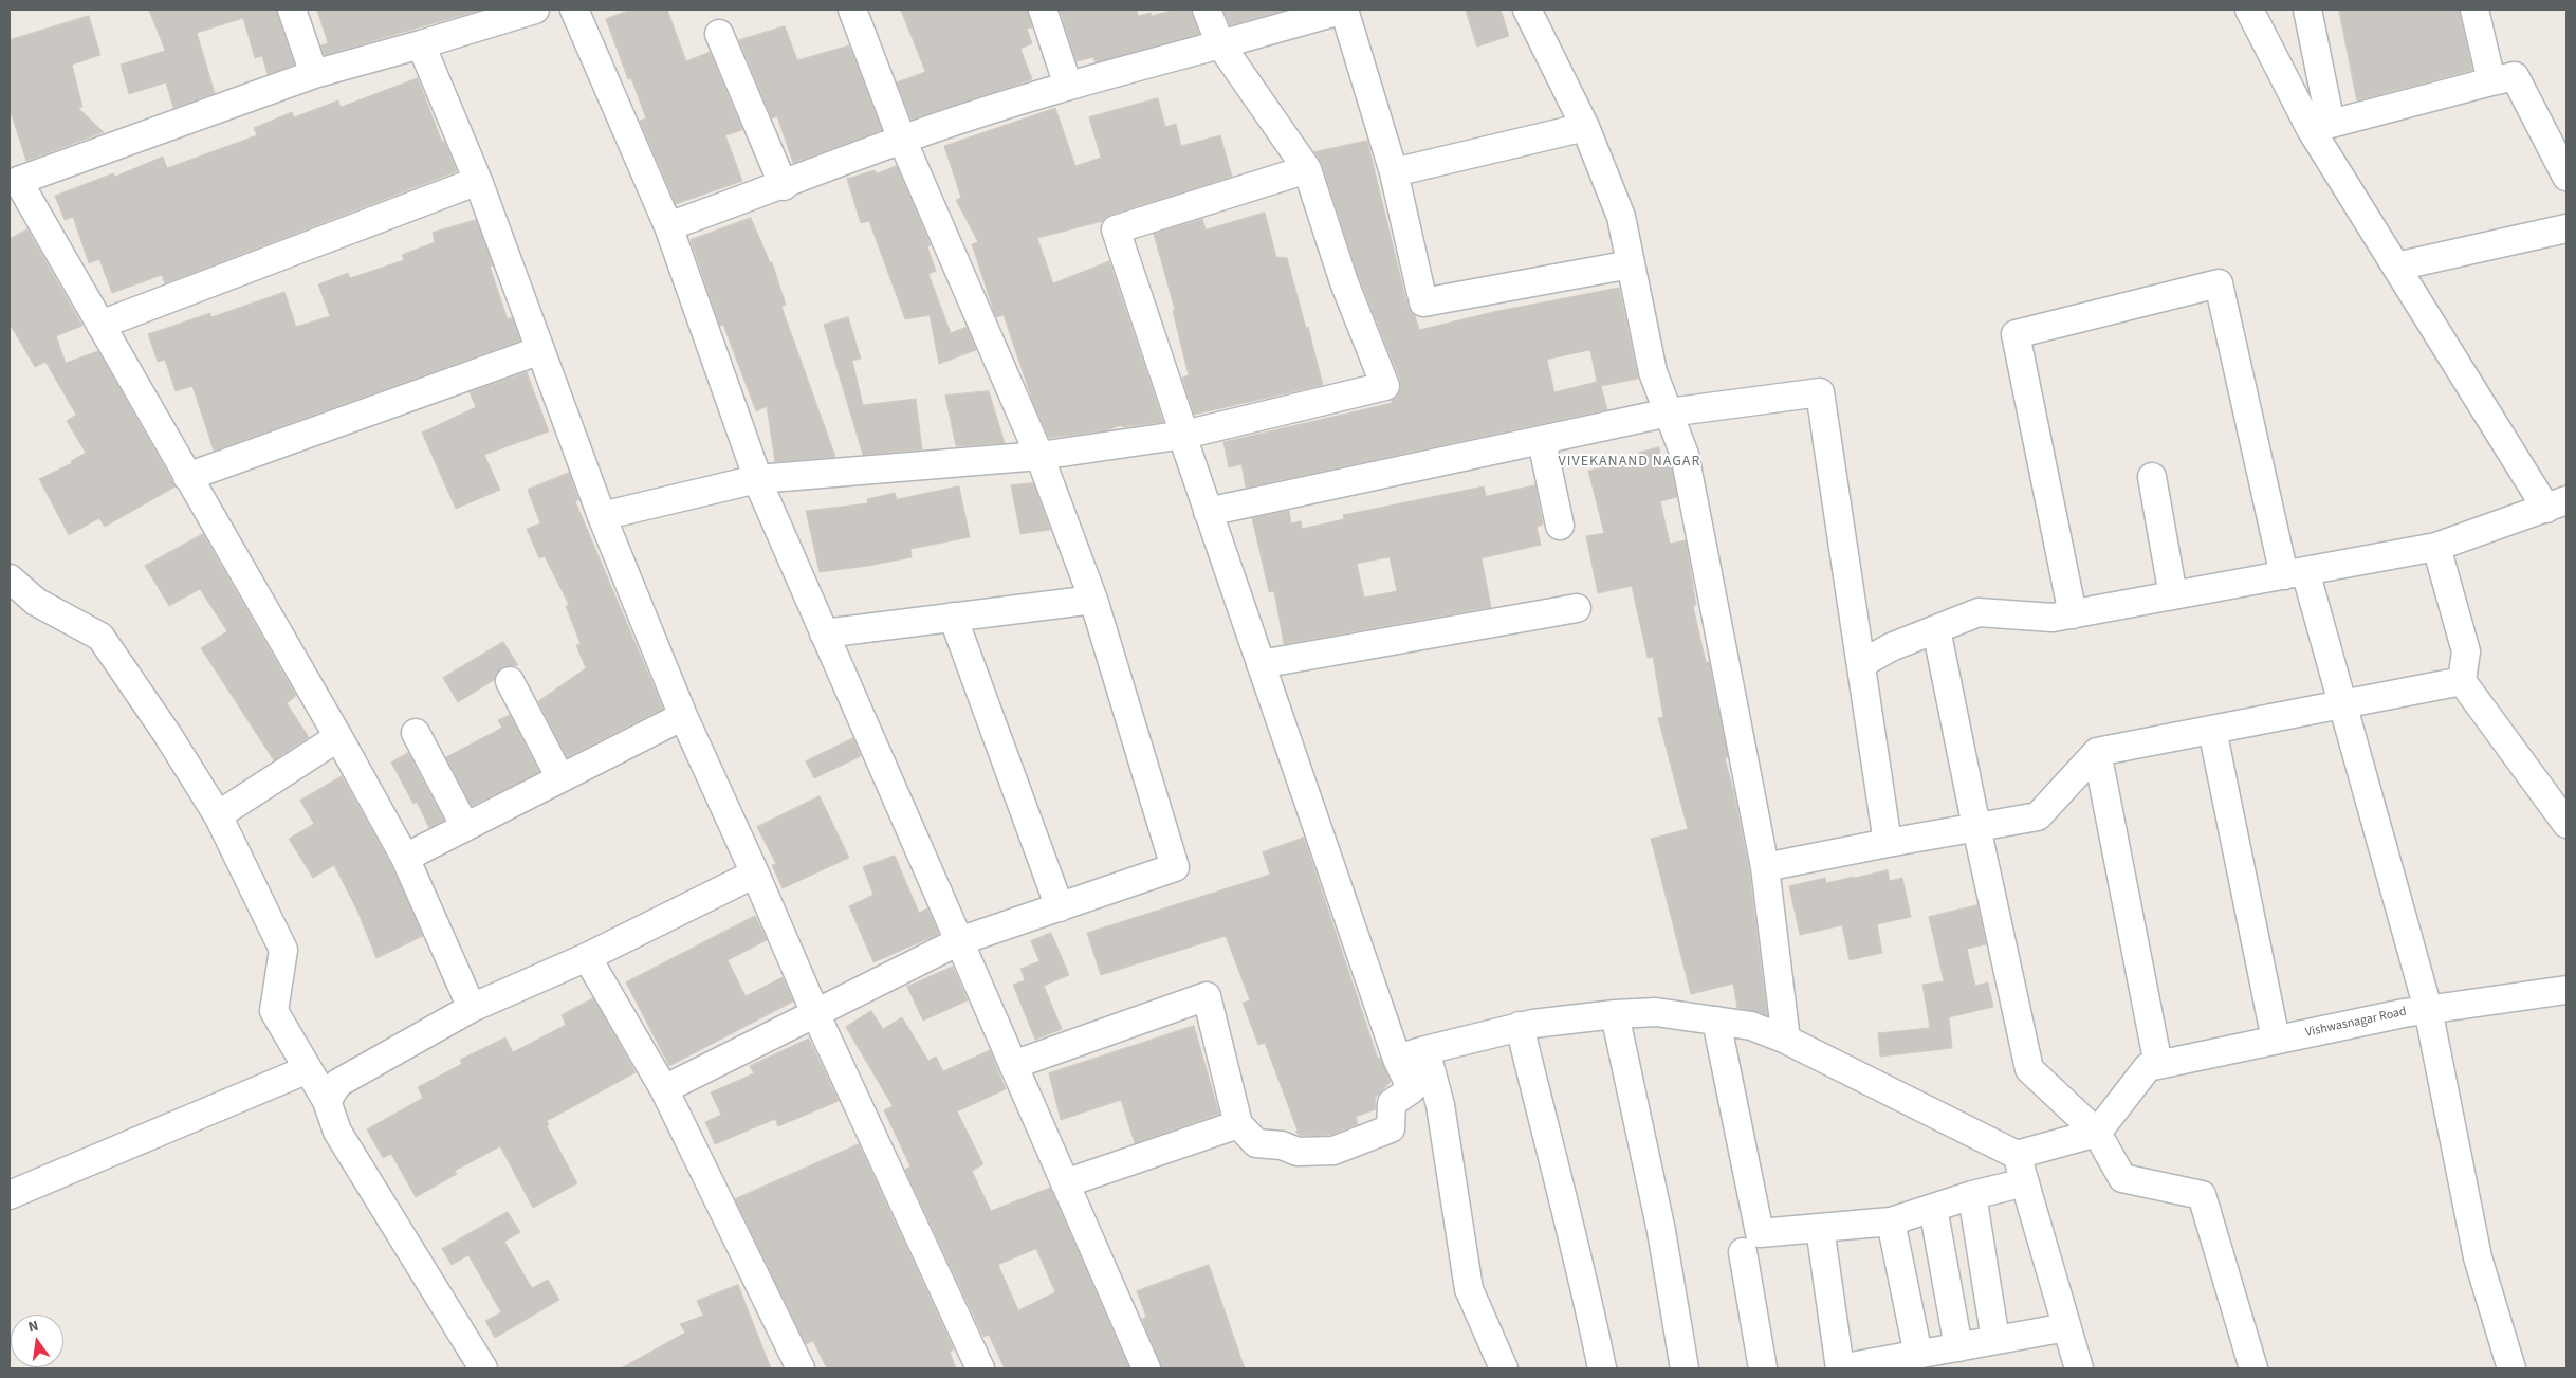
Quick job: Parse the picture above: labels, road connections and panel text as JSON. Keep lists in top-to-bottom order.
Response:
{
  "streets": {
    "street": ["Vishwasnagar Road"]
  },
  "districts": ["VIVEKANAND NAGAR"],
  "north": "top"
}
